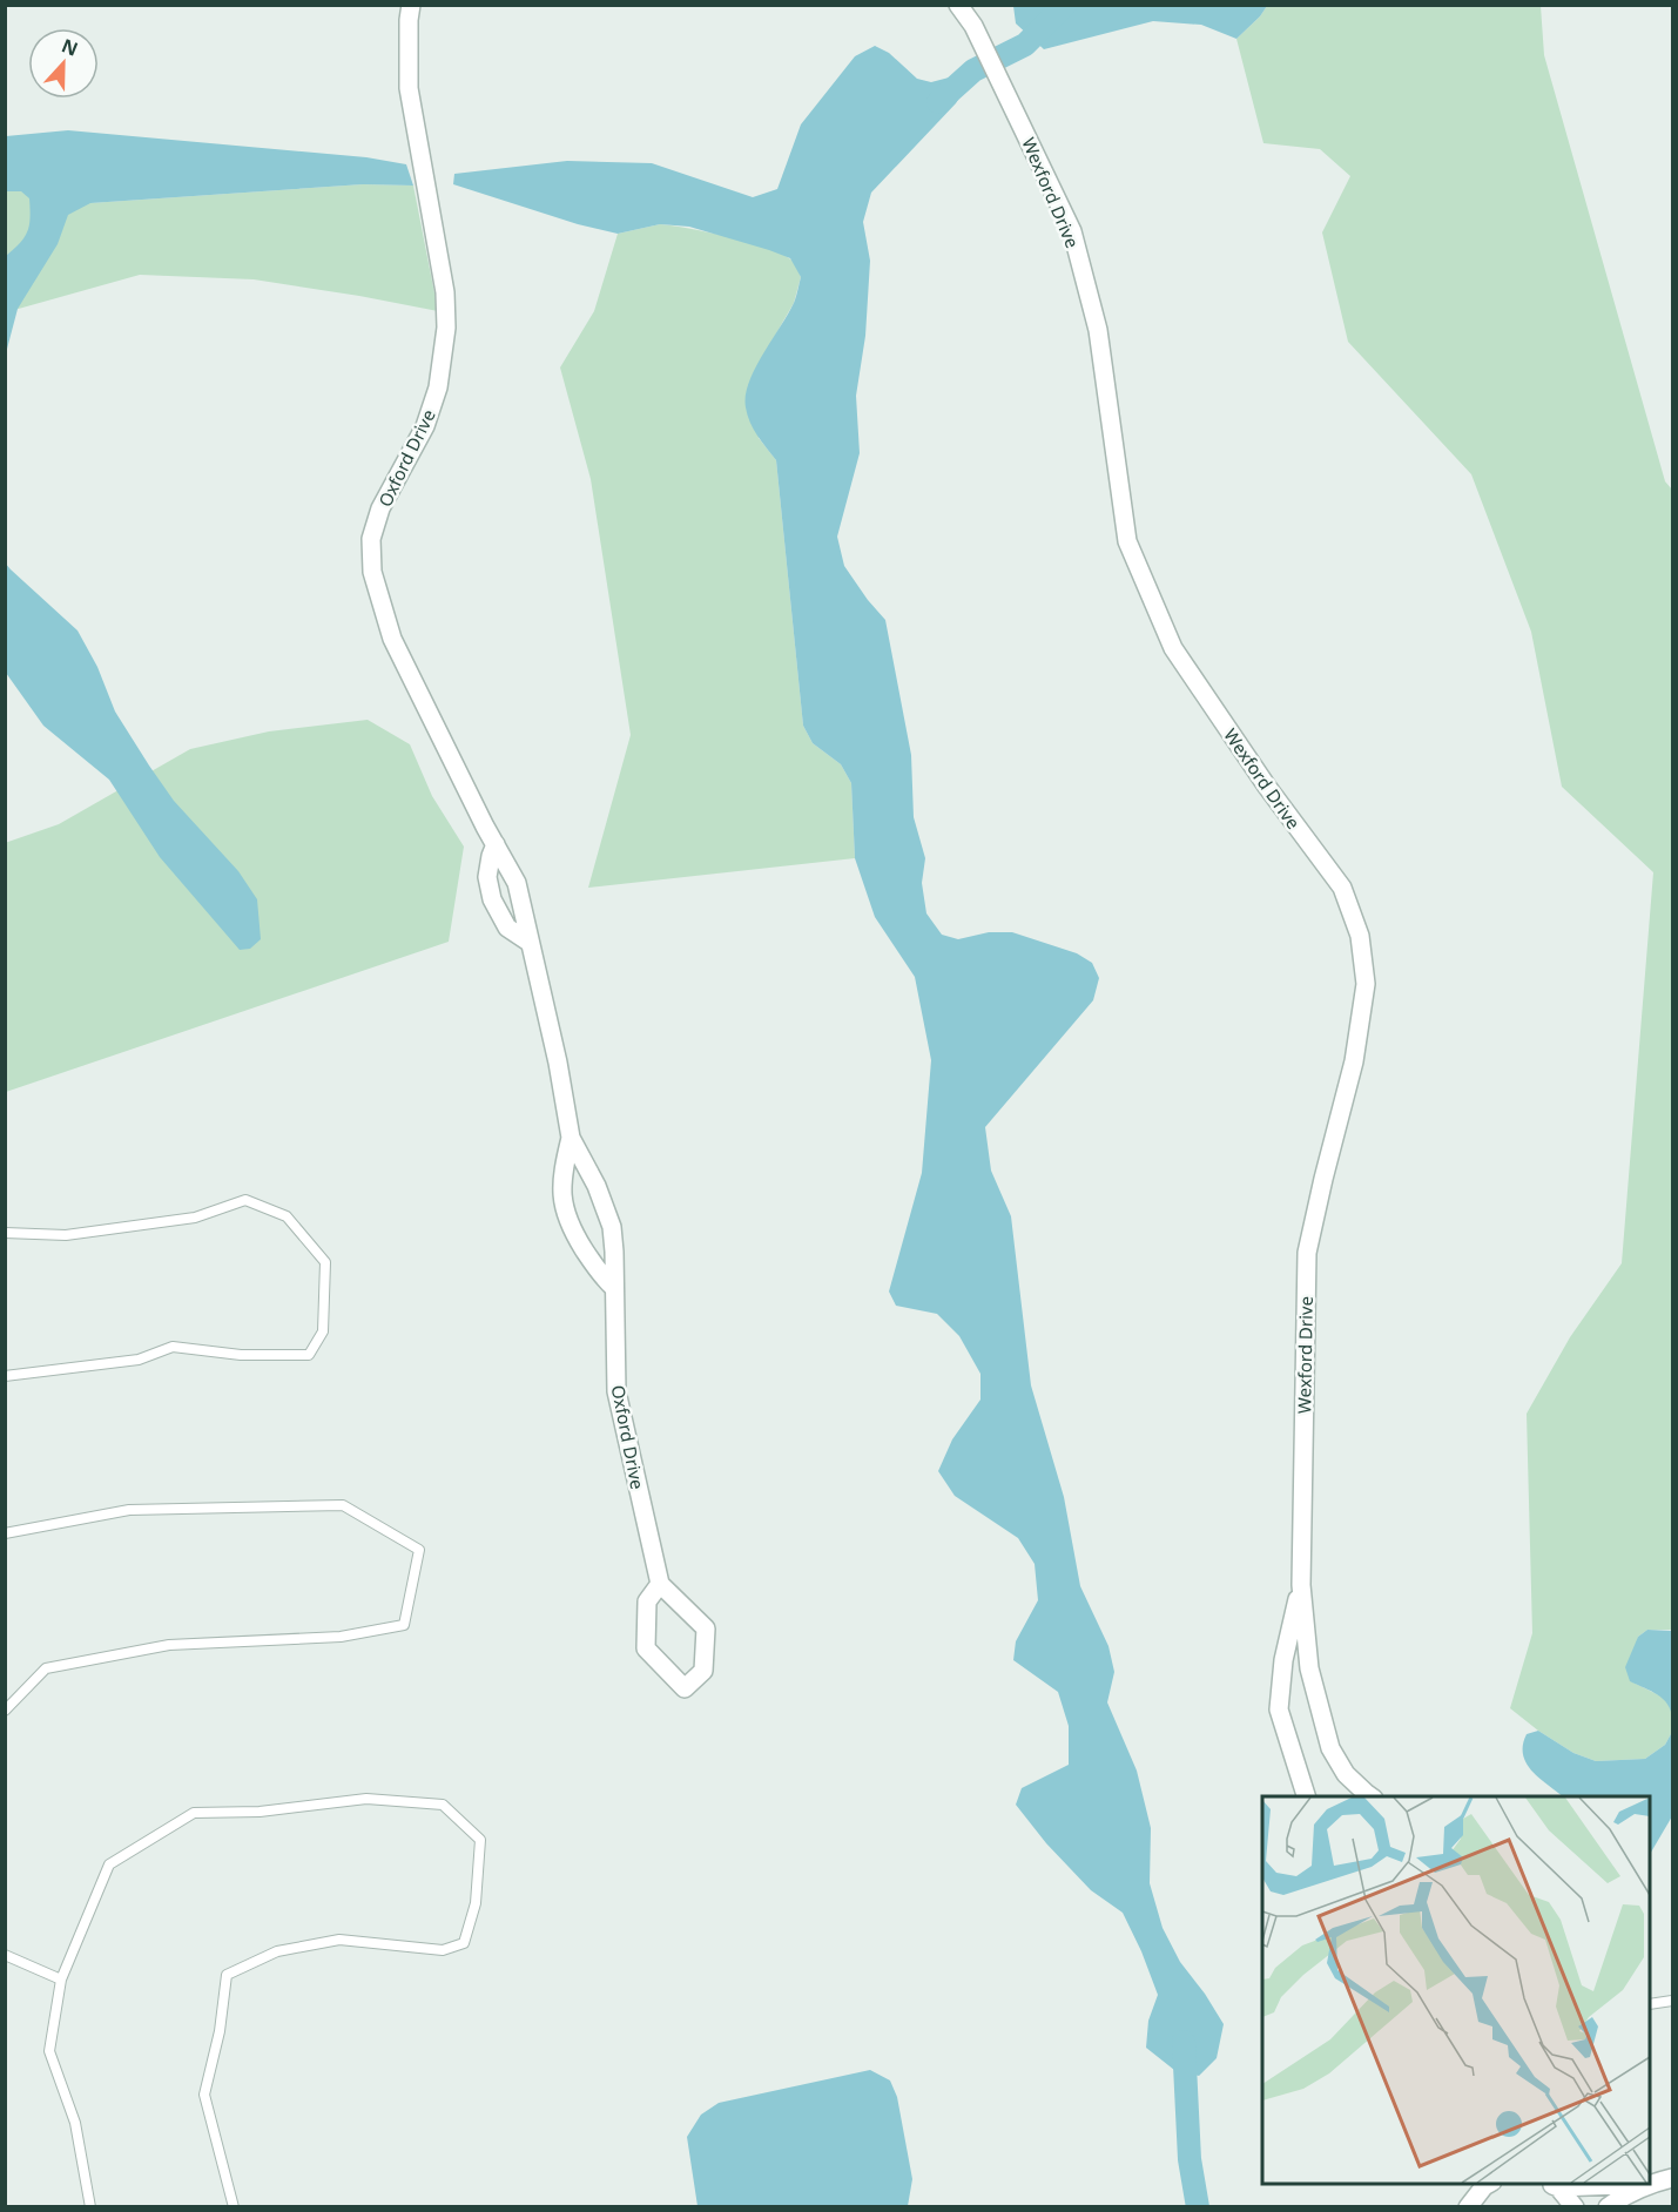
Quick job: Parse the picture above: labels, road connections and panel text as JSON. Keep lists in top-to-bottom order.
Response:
{
  "streets": {
    "street": ["Wexford Drive", "Oxford Drive"]
  },
  "north": "top"
}
